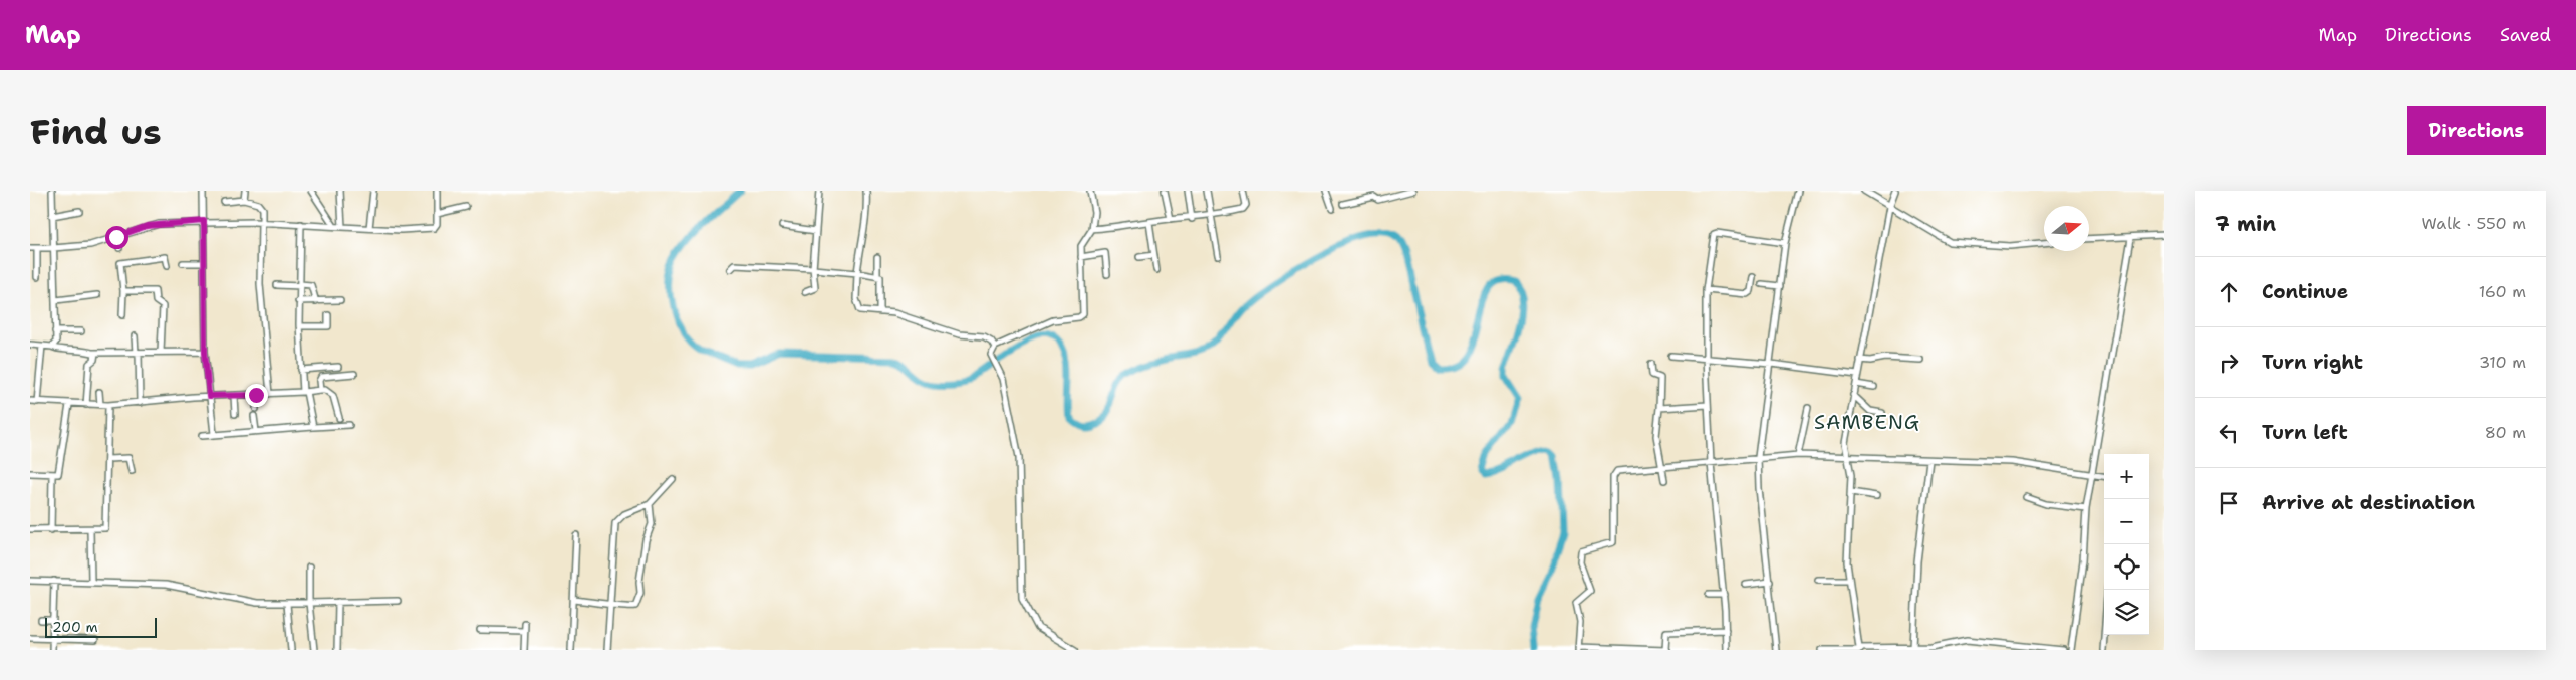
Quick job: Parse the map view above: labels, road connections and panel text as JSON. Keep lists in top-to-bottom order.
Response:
{
  "districts": ["SAMBENG"],
  "scale_bar": "200 m",
  "north": "right",
  "page": {
    "header": "Map",
    "nav": ["Map", "Directions", "Saved"],
    "buttons": "Directions",
    "title": "Find us",
    "heading": ["7 min", "Walk · 550 m"],
    "list": [
      ["Continue", "160 m"],
      ["Turn right", "310 m"],
      ["Turn left", "80 m"],
      "Arrive at destination"
    ],
    "map_buttons": ["+", "−"],
    "scale": "200 m"
  }
}
